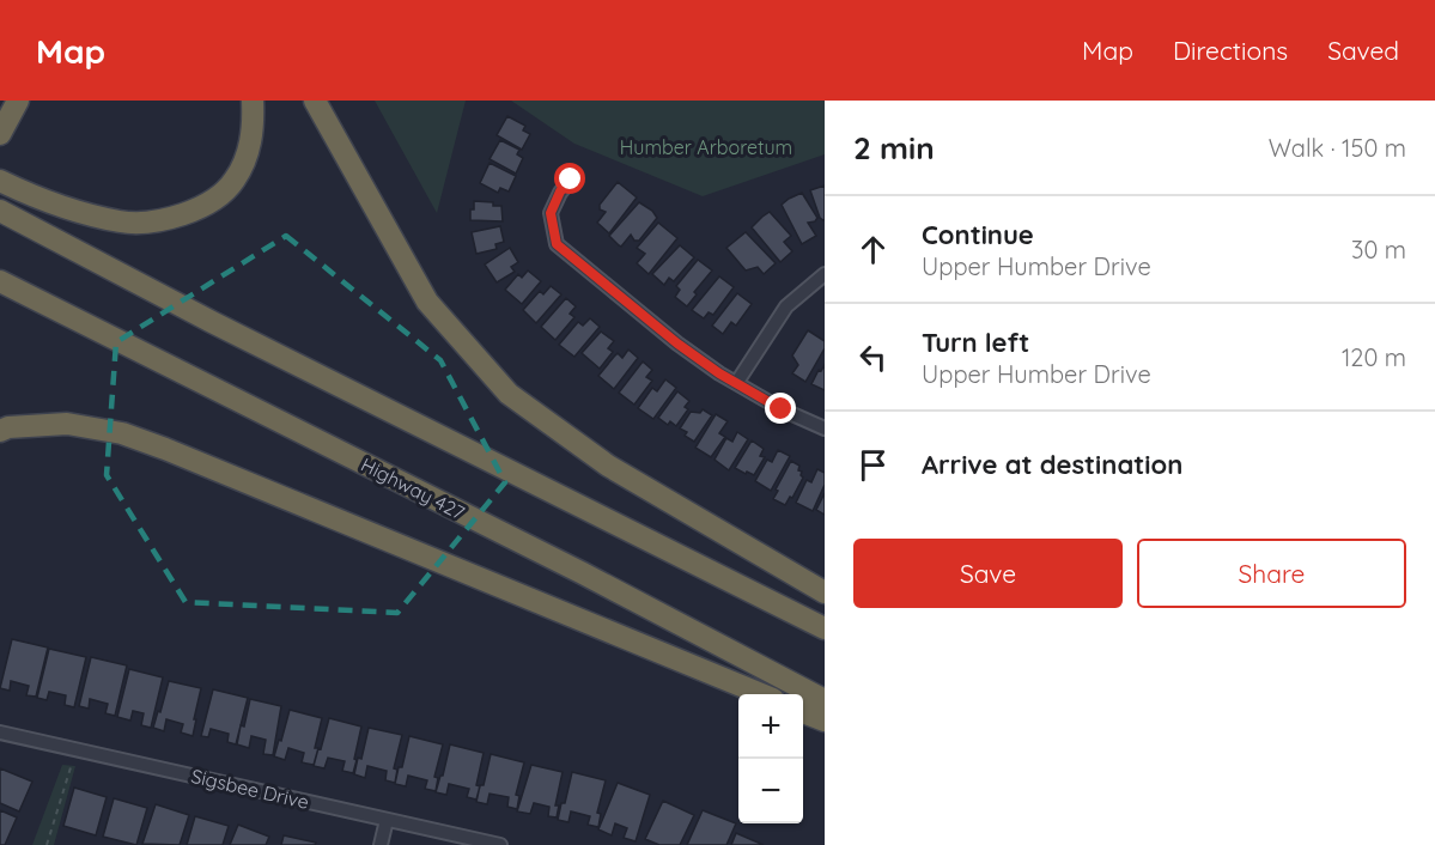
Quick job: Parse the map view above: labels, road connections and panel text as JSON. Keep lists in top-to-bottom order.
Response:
{
  "streets": {
    "highway": ["Highway 427"],
    "street": ["Sigsbee Drive"]
  },
  "parks": ["Humber Arboretum"],
  "page": {
    "header": "Map",
    "nav": ["Map", "Directions", "Saved"],
    "heading": ["2 min", "Walk · 150 m"],
    "list": [
      ["Continue", "Upper Humber Drive", "30 m"],
      ["Turn left", "Upper Humber Drive", "120 m"],
      "Arrive at destination"
    ],
    "buttons": ["Save", "Share"],
    "map_buttons": ["+", "−"]
  }
}
